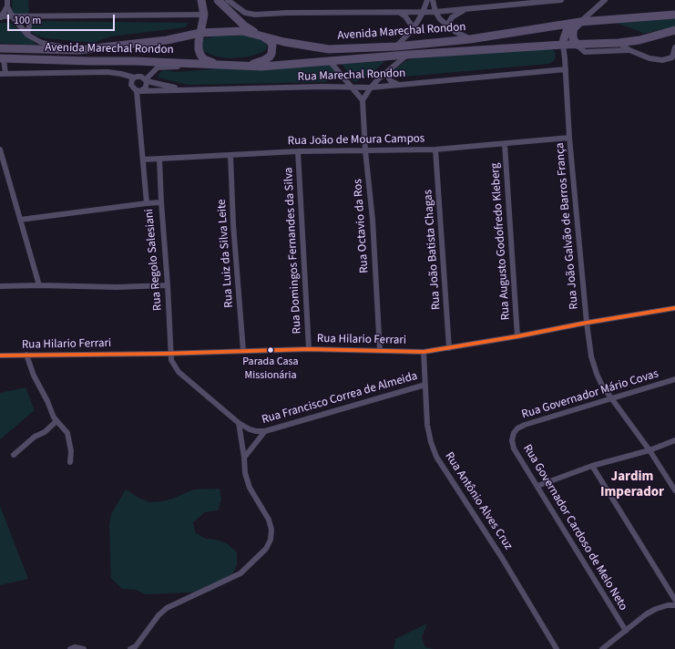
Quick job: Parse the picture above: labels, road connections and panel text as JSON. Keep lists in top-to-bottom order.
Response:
{
  "streets": {
    "main road": ["Avenida Marechal Rondon"],
    "street": [
      "Rua Marechal Rondon",
      "Rua João de Moura Campos",
      "Rua Octavio da Ros",
      "Rua João Galvão de Barros França",
      "Rua Augusto Godofredo Kleberg",
      "Rua João Batista Chagas",
      "Rua Domingos Fernandes da Silva",
      "Rua Luiz da Silva Leite",
      "Rua Regolo Salesiani",
      "Rua Hilario Ferrari",
      "Rua Governador Mário Covas",
      "Rua Francisco Correa de Almeida",
      "Rua Antônio Alves Cruz",
      "Rua Governador Cardoso de Melo Neto"
    ]
  },
  "crossings": [
    ["Avenida Marechal Rondon", "Rua João Galvão de Barros França"],
    ["Rua Marechal Rondon", "Rua João Galvão de Barros França"],
    ["Rua João de Moura Campos", "Rua Octavio da Ros"],
    ["Rua João de Moura Campos", "Rua João Galvão de Barros França"],
    ["Rua João de Moura Campos", "Rua Augusto Godofredo Kleberg"],
    ["Rua João de Moura Campos", "Rua João Batista Chagas"],
    ["Rua João de Moura Campos", "Rua Domingos Fernandes da Silva"],
    ["Rua João de Moura Campos", "Rua Luiz da Silva Leite"],
    ["Rua João de Moura Campos", "Rua Regolo Salesiani"],
    ["Rua Octavio da Ros", "Rua Hilario Ferrari"],
    ["Rua João Galvão de Barros França", "Rua Hilario Ferrari"],
    ["Rua João Galvão de Barros França", "Rua Governador Mário Covas"],
    ["Rua Augusto Godofredo Kleberg", "Rua Hilario Ferrari"],
    ["Rua João Batista Chagas", "Rua Hilario Ferrari"],
    ["Rua Domingos Fernandes da Silva", "Rua Hilario Ferrari"],
    ["Rua Luiz da Silva Leite", "Rua Hilario Ferrari"],
    ["Rua Regolo Salesiani", "Rua Hilario Ferrari"],
    ["Rua Regolo Salesiani", "Rua Francisco Correa de Almeida"],
    ["Rua Hilario Ferrari", "Rua Francisco Correa de Almeida"],
    ["Rua Hilario Ferrari", "Rua Antônio Alves Cruz"],
    ["Rua Governador Mário Covas", "Rua Governador Cardoso de Melo Neto"],
    ["Rua Francisco Correa de Almeida", "Rua Antônio Alves Cruz"]
  ],
  "districts": ["Jardim Imperador"],
  "places": ["Parada Casa Missionária"],
  "scale_bar": "100 m"
}
